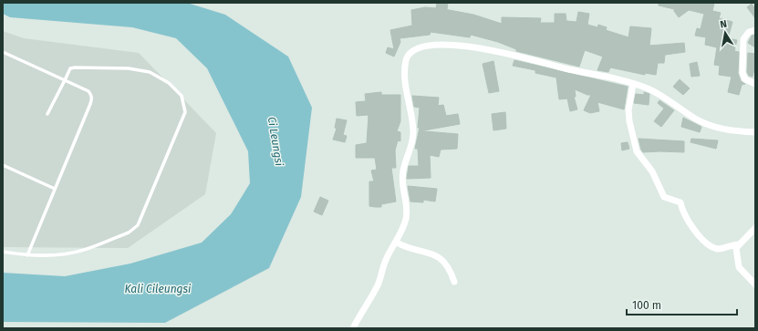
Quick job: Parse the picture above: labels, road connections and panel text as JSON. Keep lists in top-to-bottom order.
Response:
{
  "water": ["Ci Leungsi", "Kali Cileungsi"],
  "scale_bar": "100 m",
  "north": "top"
}
